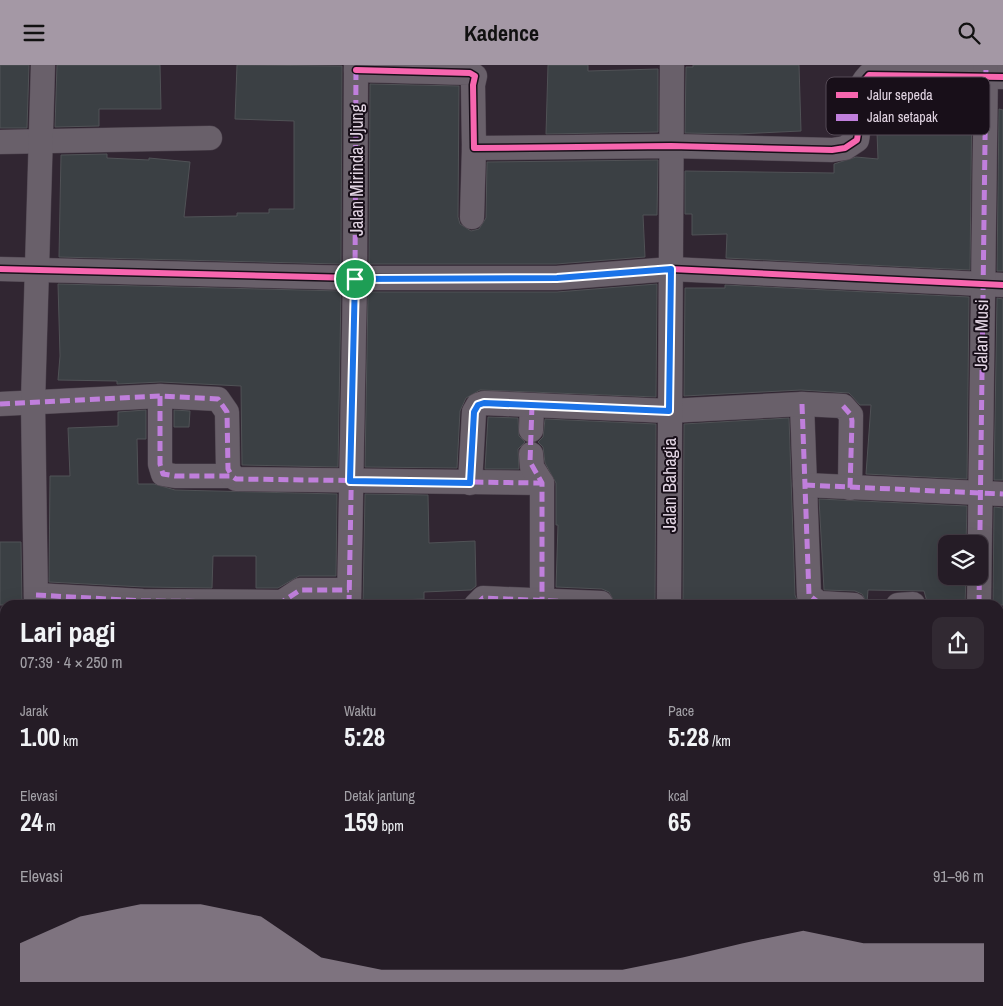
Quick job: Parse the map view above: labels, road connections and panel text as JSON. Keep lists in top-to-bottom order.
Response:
{
  "streets": {
    "street": ["Jalan Mirinda Ujung", "Jalan Musi", "Jalan Bahagia"]
  },
  "legend": ["Jalur sepeda", "Jalan setapak"],
  "page": {
    "header": "Kadence",
    "heading": ["Lari pagi", "07:39 · 4 × 250 m"],
    "stats": [
      ["Jarak", "1.00 km"],
      ["Waktu", "5:28"],
      ["Pace", "5:28 /km"],
      ["Elevasi", "24 m"],
      ["Detak jantung", "159 bpm"],
      ["kcal", "65"]
    ],
    "chart": ["Elevasi", "91–96 m"]
  }
}
